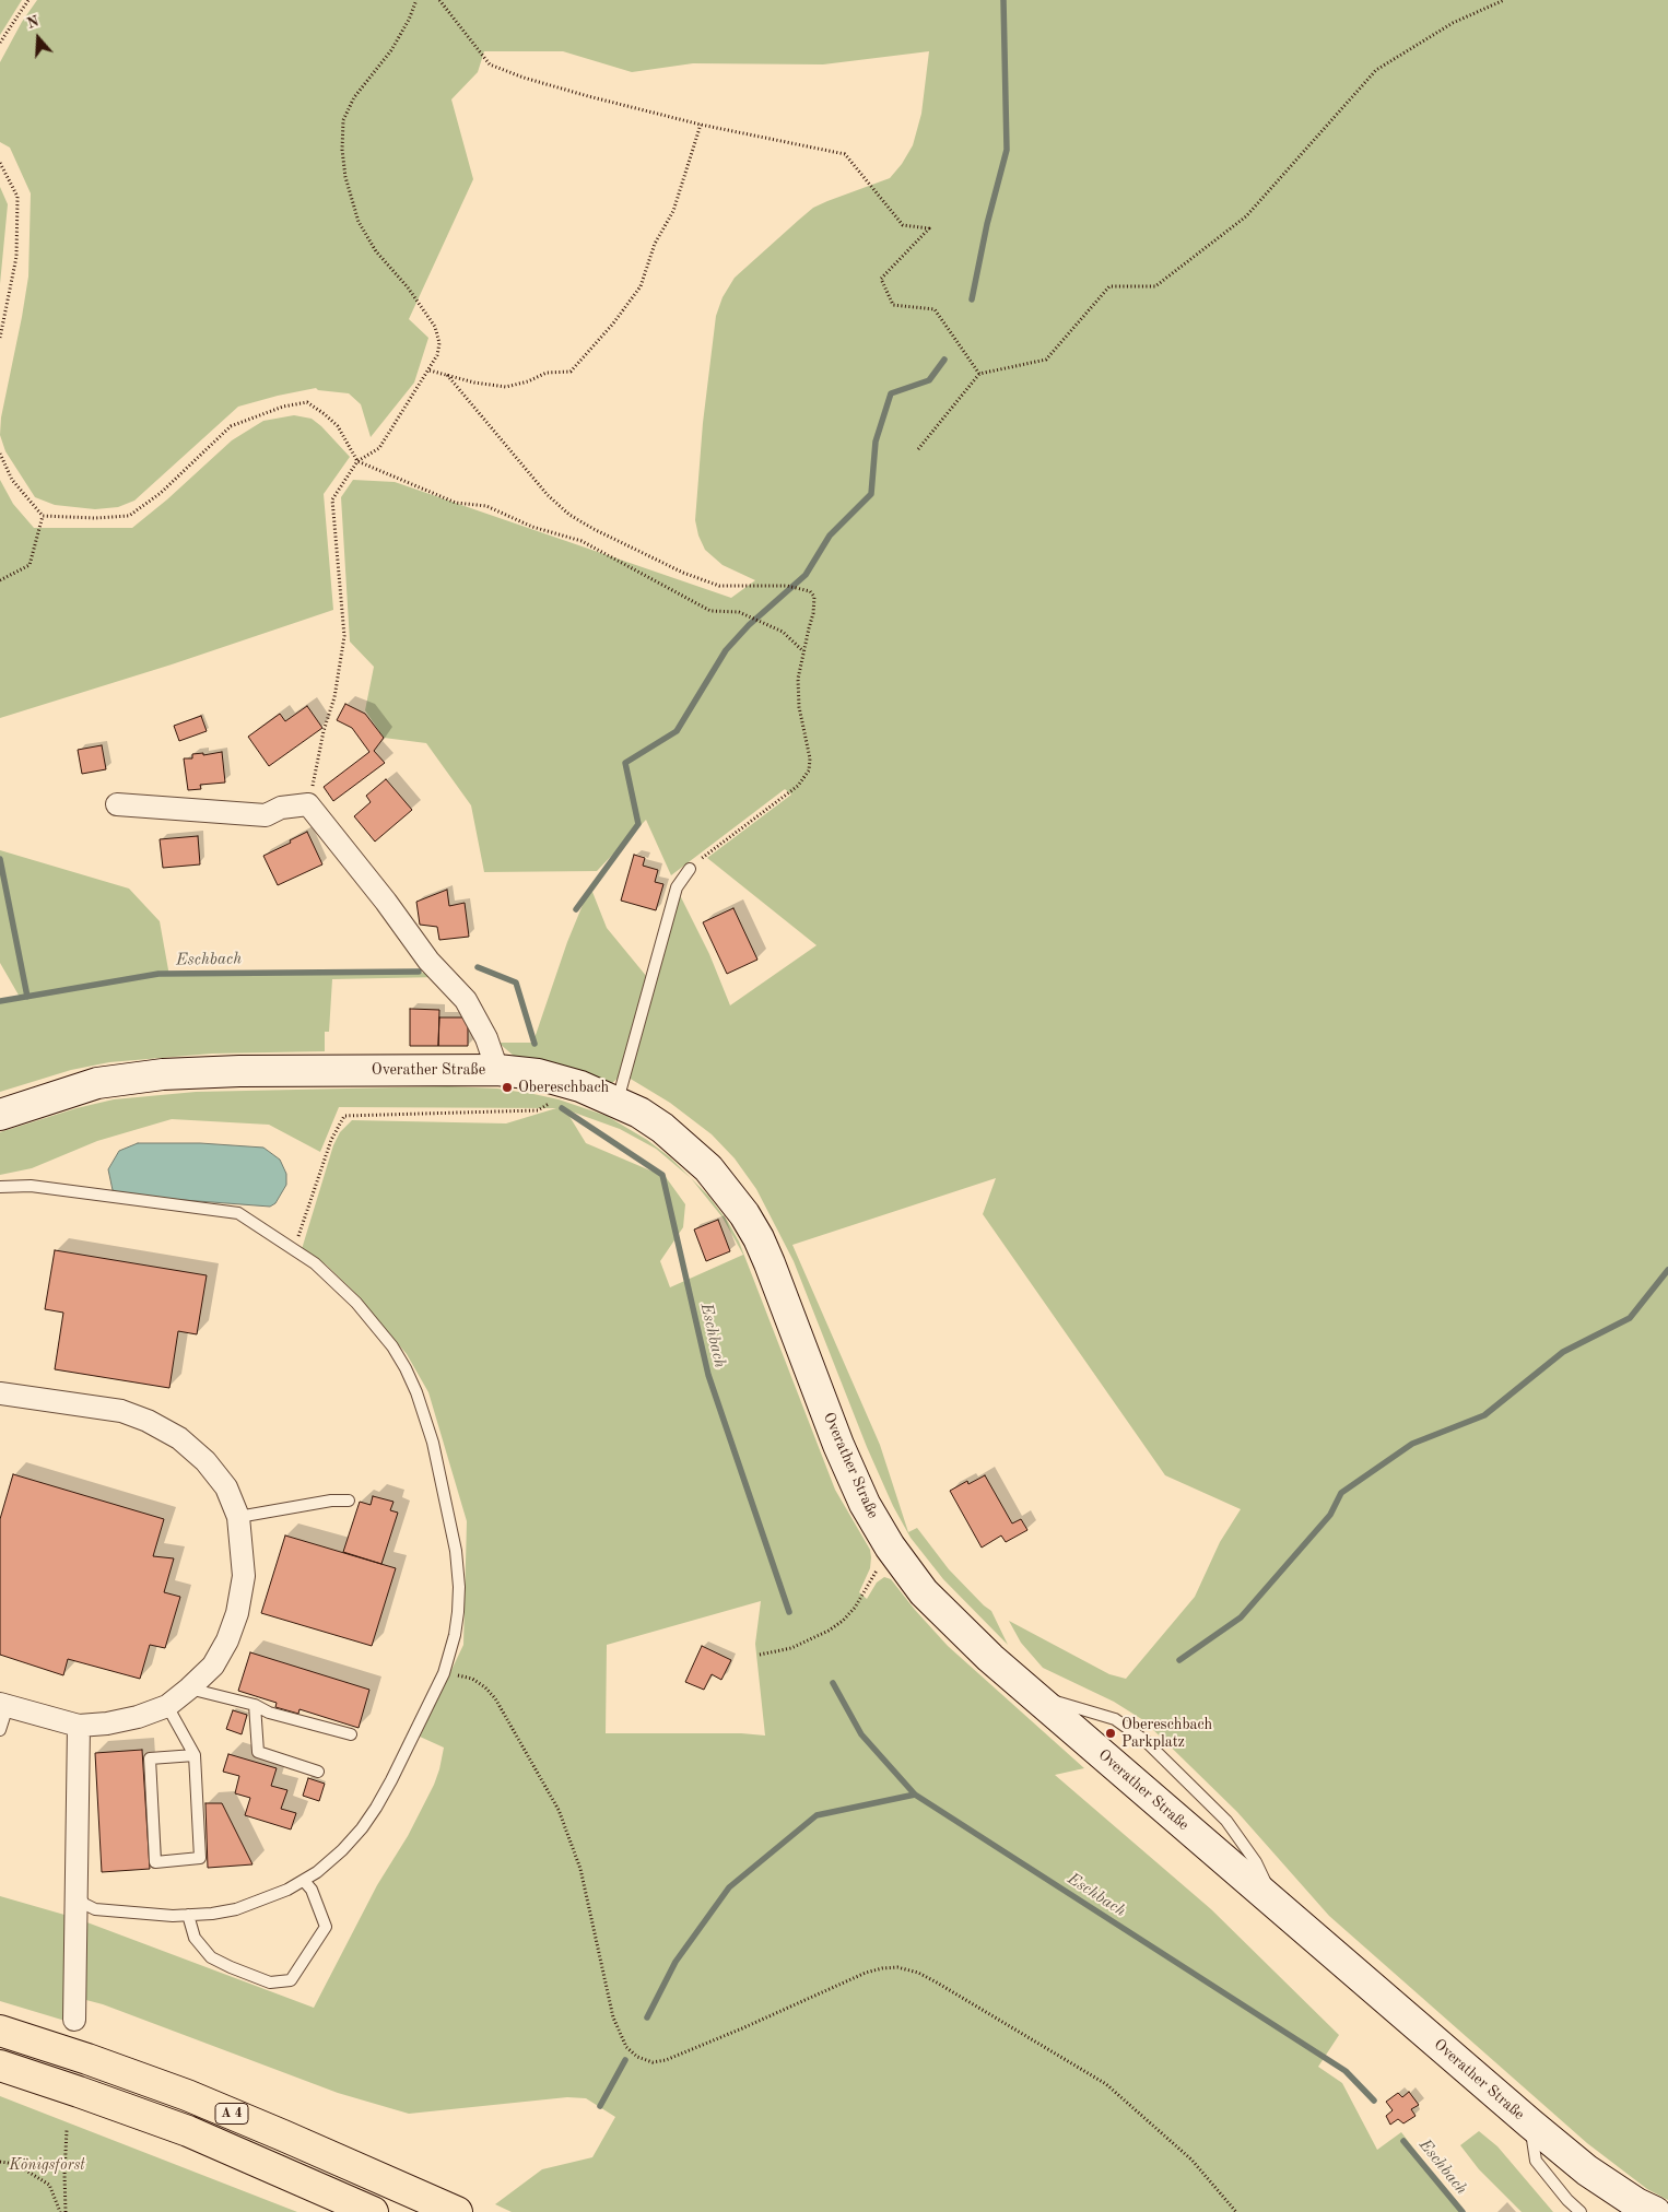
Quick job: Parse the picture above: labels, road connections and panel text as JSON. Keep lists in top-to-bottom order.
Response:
{
  "streets": {
    "highway": ["A 4"],
    "main road": ["Overather Straße"]
  },
  "water": ["Eschbach"],
  "parks": ["Königsforst"],
  "places": ["Obereschbach", "Obereschbach Parkplatz"],
  "north": "top"
}
